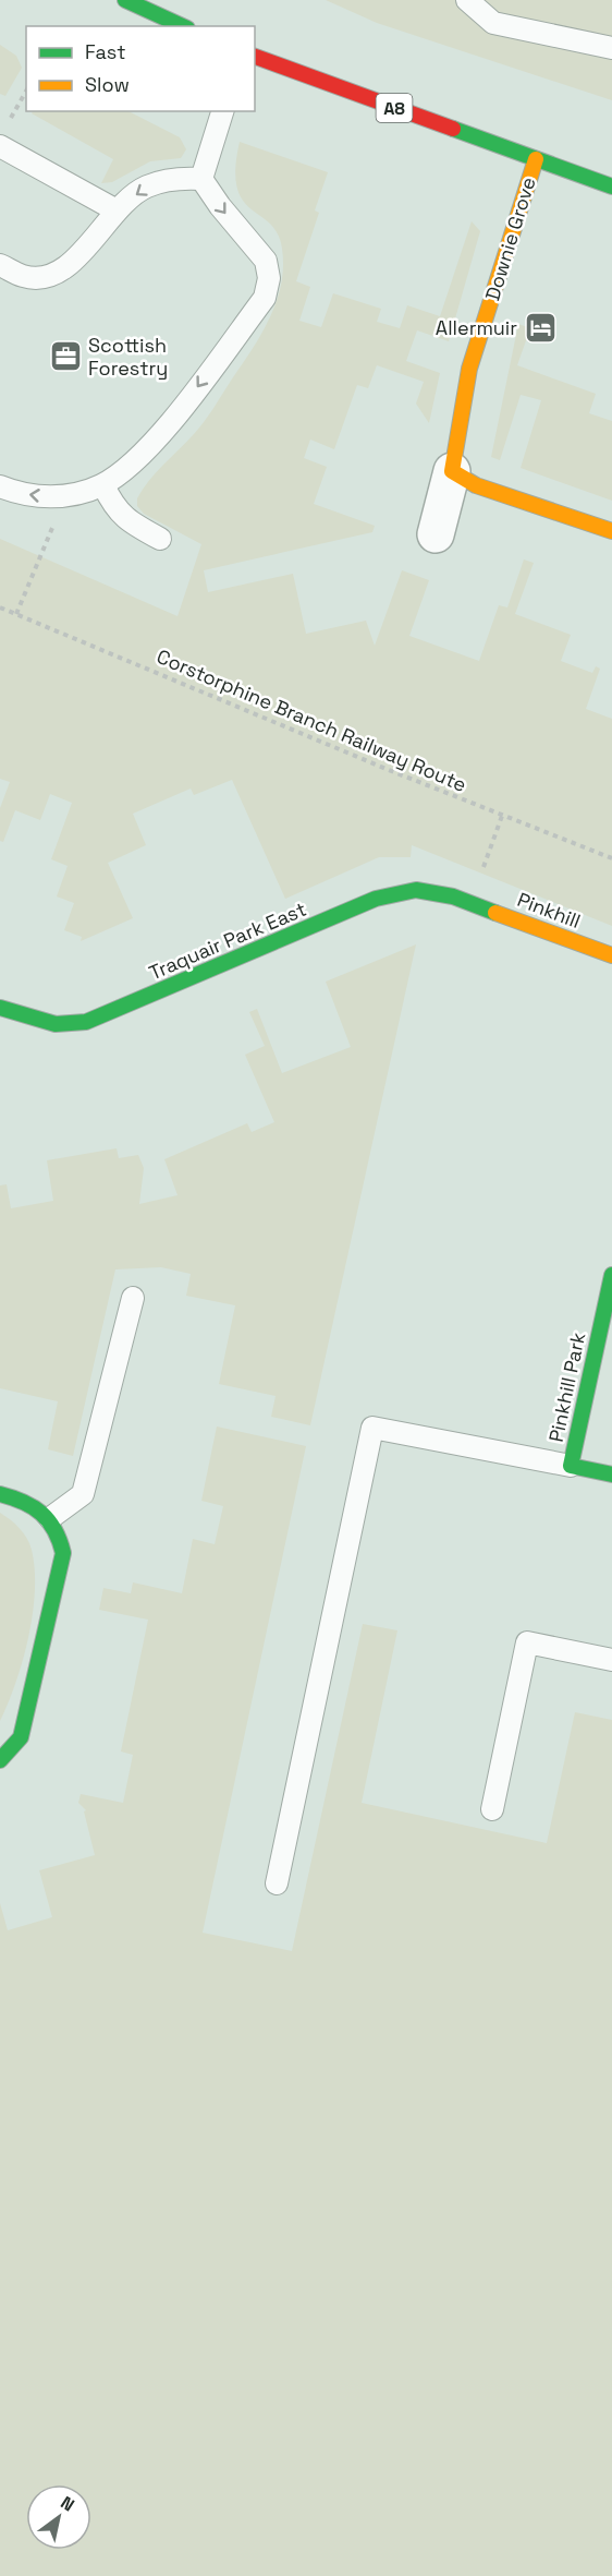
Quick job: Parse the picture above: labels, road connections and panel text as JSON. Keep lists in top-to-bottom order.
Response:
{
  "streets": {
    "street": [
      "A8",
      "Downie Grove",
      "Pinkhill",
      "Traquair Park East",
      "Pinkhill Park"
    ],
    "path": ["Corstorphine Branch Railway Route"]
  },
  "crossings": [
    ["A8", "Downie Grove"],
    ["Pinkhill", "Traquair Park East"]
  ],
  "places": {
    "hotel": ["Allermuir"],
    "office": ["Scottish Forestry"]
  },
  "legend": ["Fast", "Slow"],
  "north": "top right"
}
